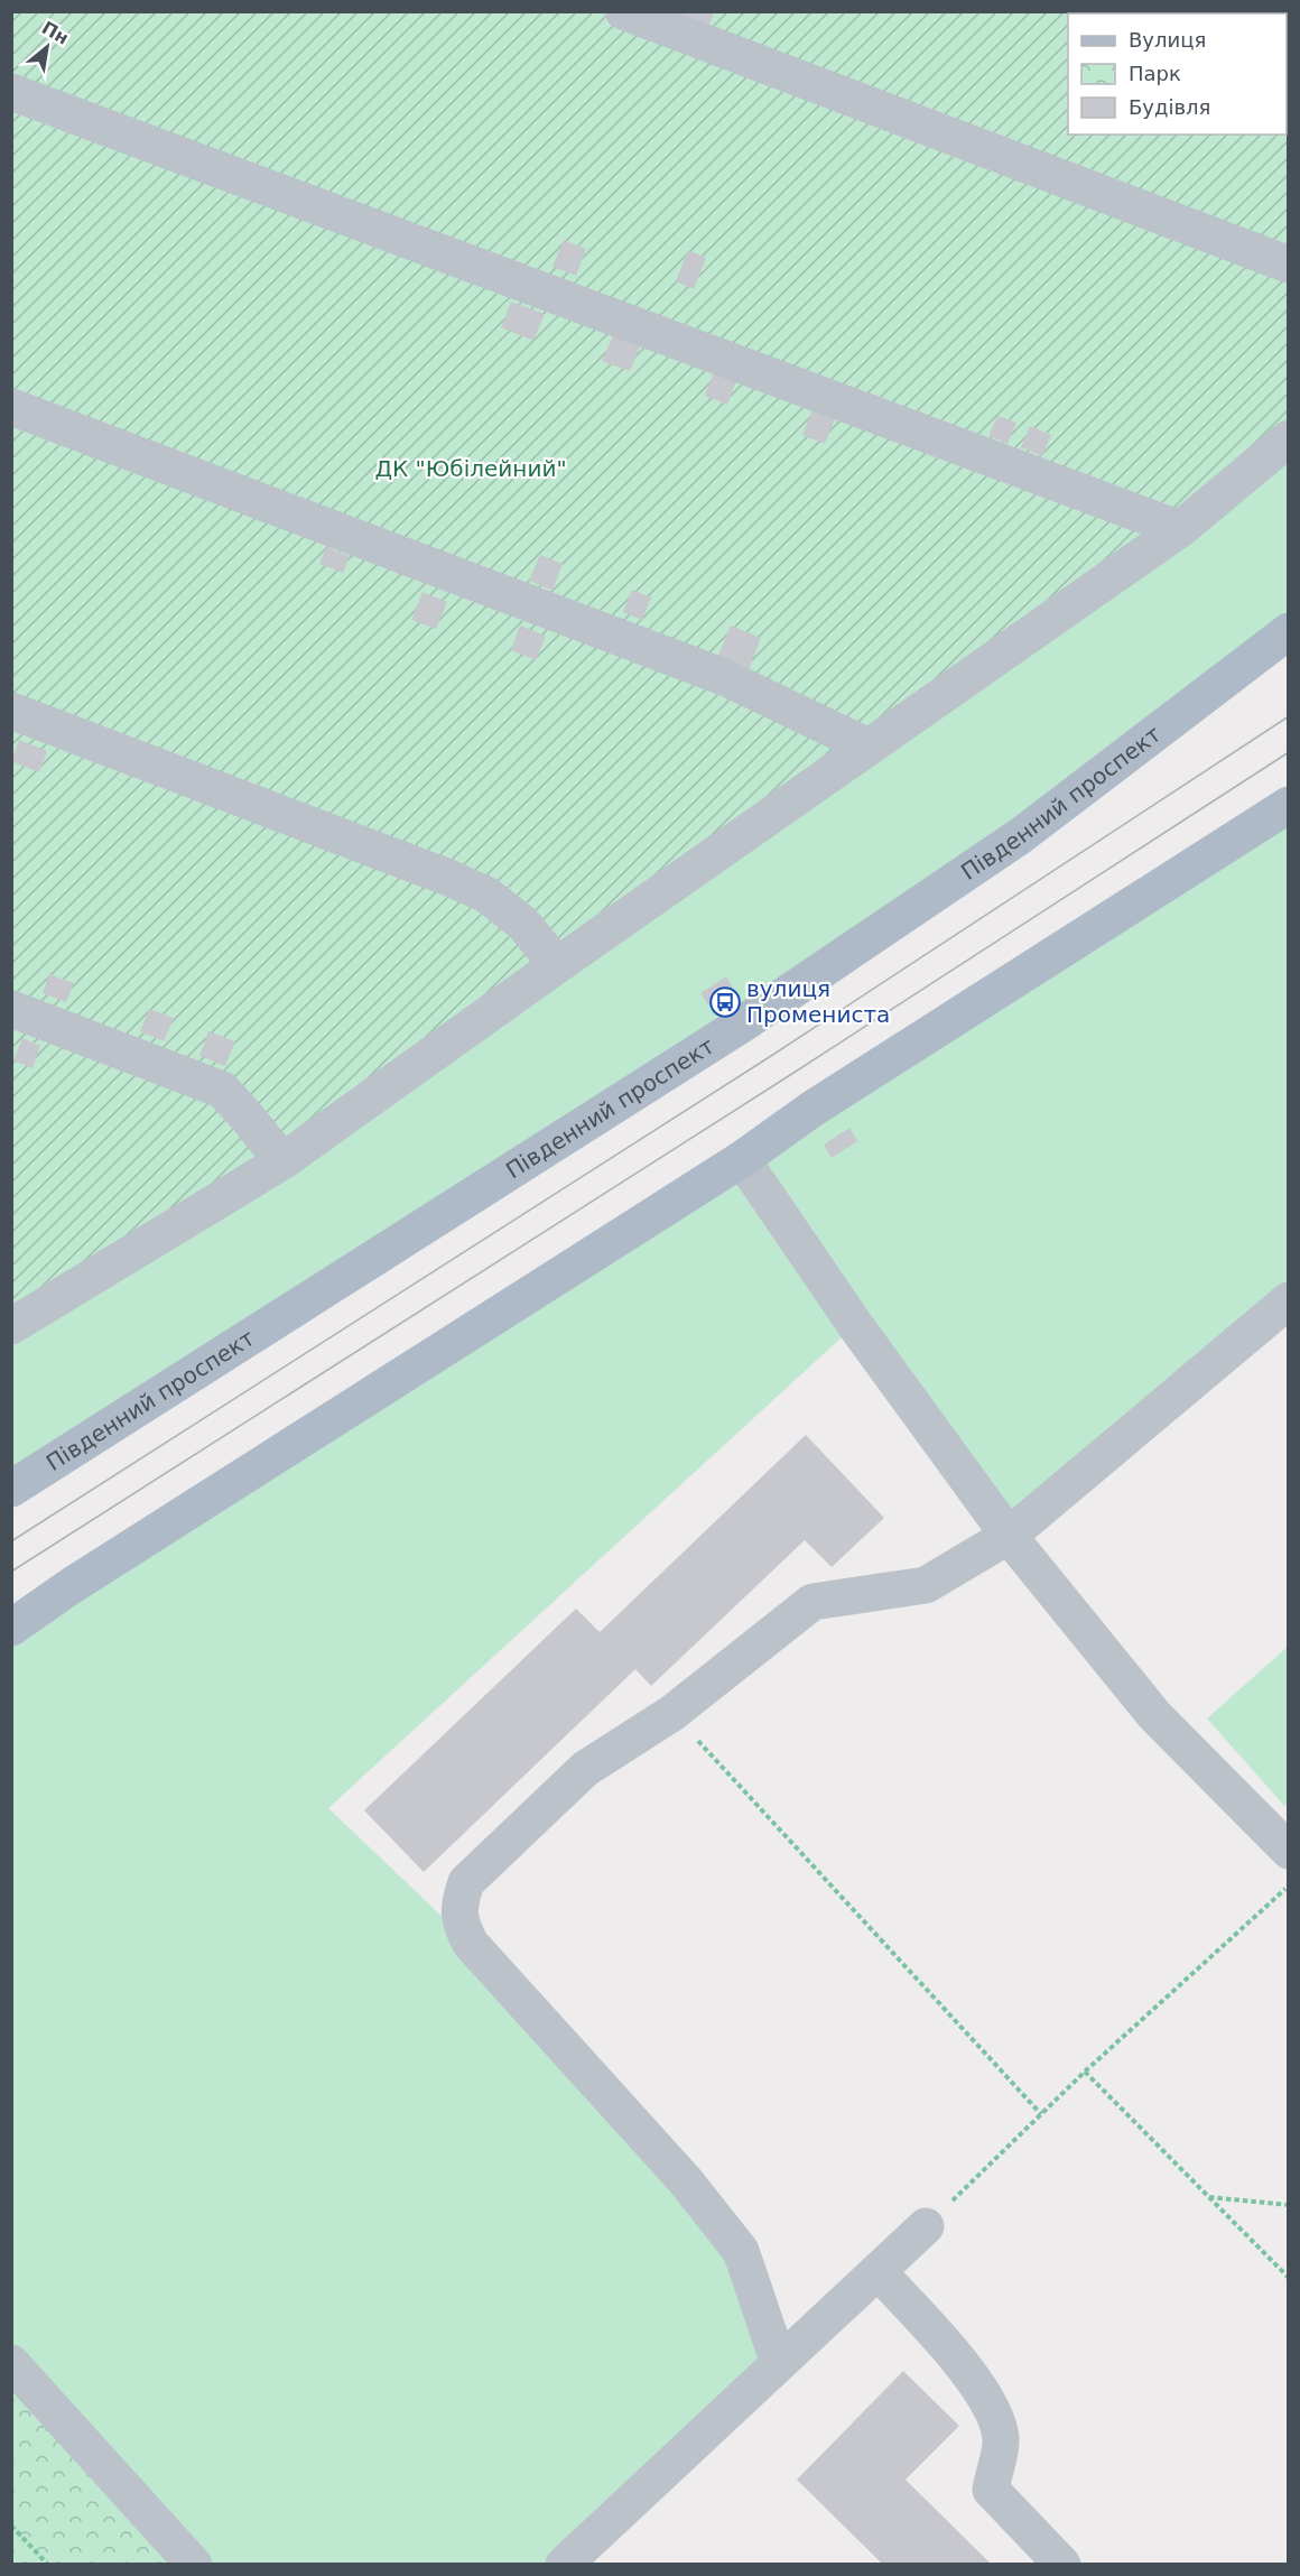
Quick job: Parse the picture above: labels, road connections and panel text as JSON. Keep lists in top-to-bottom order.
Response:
{
  "streets": {
    "main road": ["Південний проспект"]
  },
  "parks": ["ДК \"Юбілейний\""],
  "places": {
    "bus stop": ["вулиця Промениста"]
  },
  "legend": ["Вулиця", "Парк", "Будівля"],
  "north": "top right"
}
